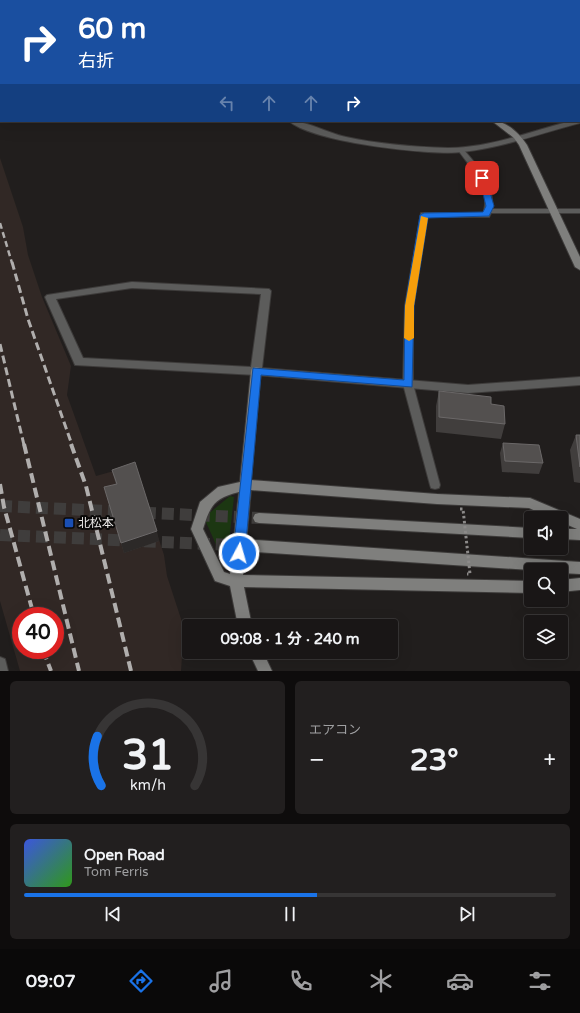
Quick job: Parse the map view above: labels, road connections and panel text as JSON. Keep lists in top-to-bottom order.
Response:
{
  "places": {
    "transit": ["北松本"]
  },
  "page": {
    "turn": ["60 m", "右折"],
    "limit": "40",
    "trip": "09:08 · 1 分 · 240 m",
    "tile": "エアコン",
    "heat": ["−", "23°", "+"],
    "song": ["Open Road", "Tom Ferris"],
    "tabs": "09:07",
    "gauge": ["31", "km/h"]
  }
}
